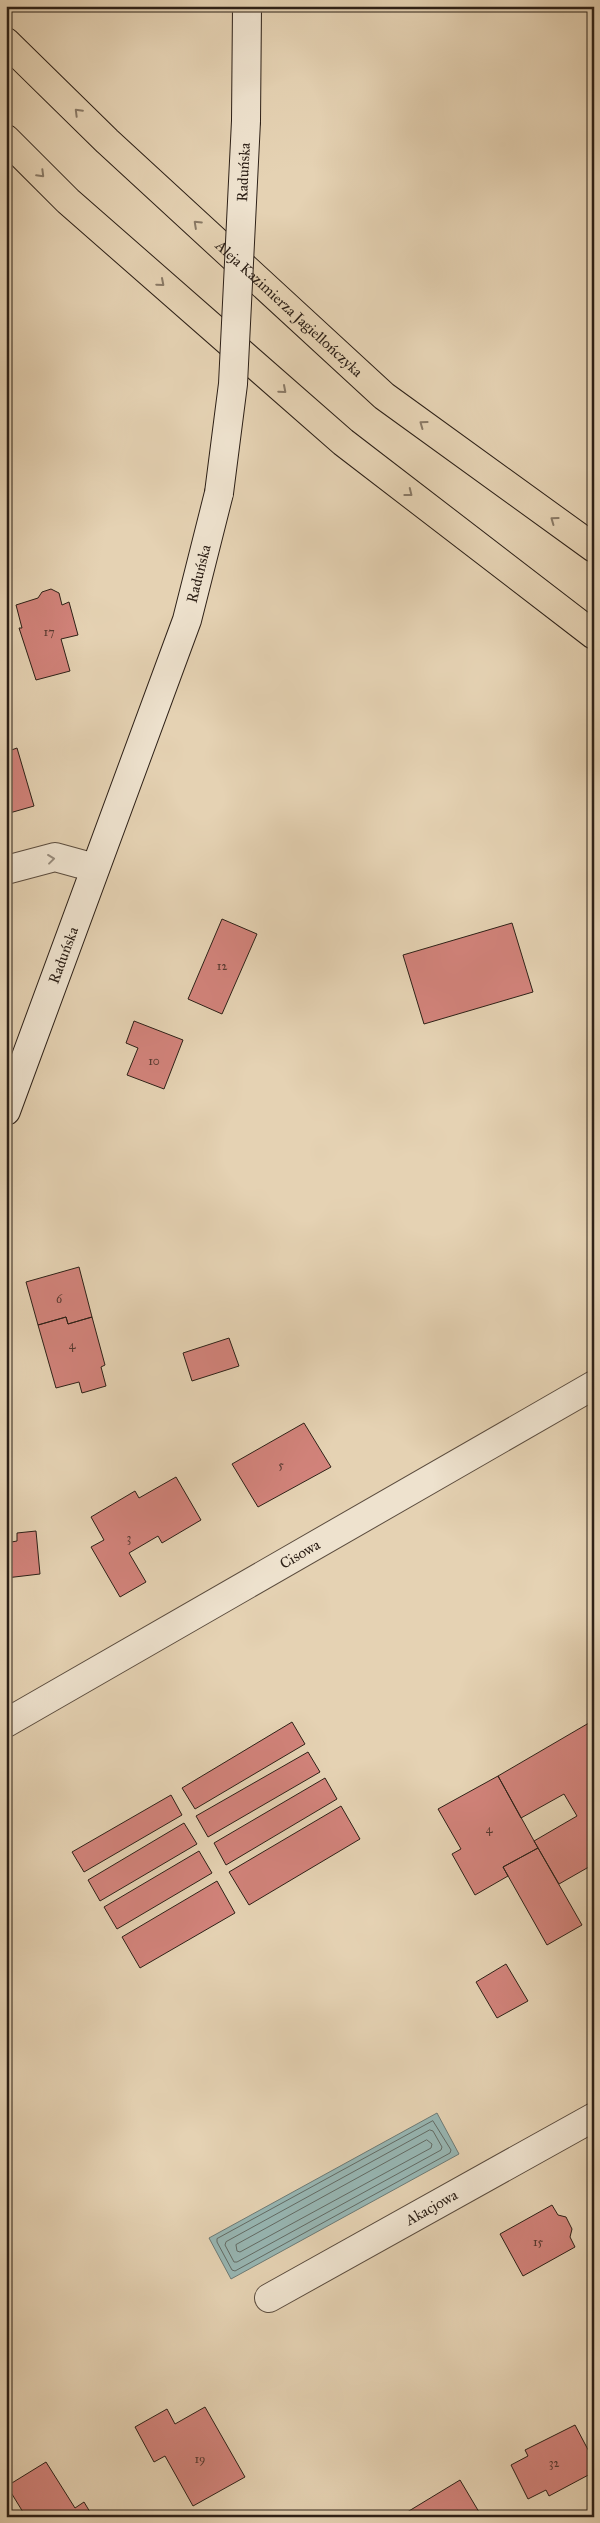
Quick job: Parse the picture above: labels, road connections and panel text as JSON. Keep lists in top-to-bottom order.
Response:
{
  "streets": {
    "highway": ["Aleja Kazimierza Jagiellończyka"],
    "street": ["Raduńska", "Cisowa", "Akacjowa"]
  },
  "house_numbers": [
    "17",
    "12",
    "10",
    "6",
    "4",
    "5",
    "3",
    "4",
    "15",
    "19",
    "32"
  ]
}
